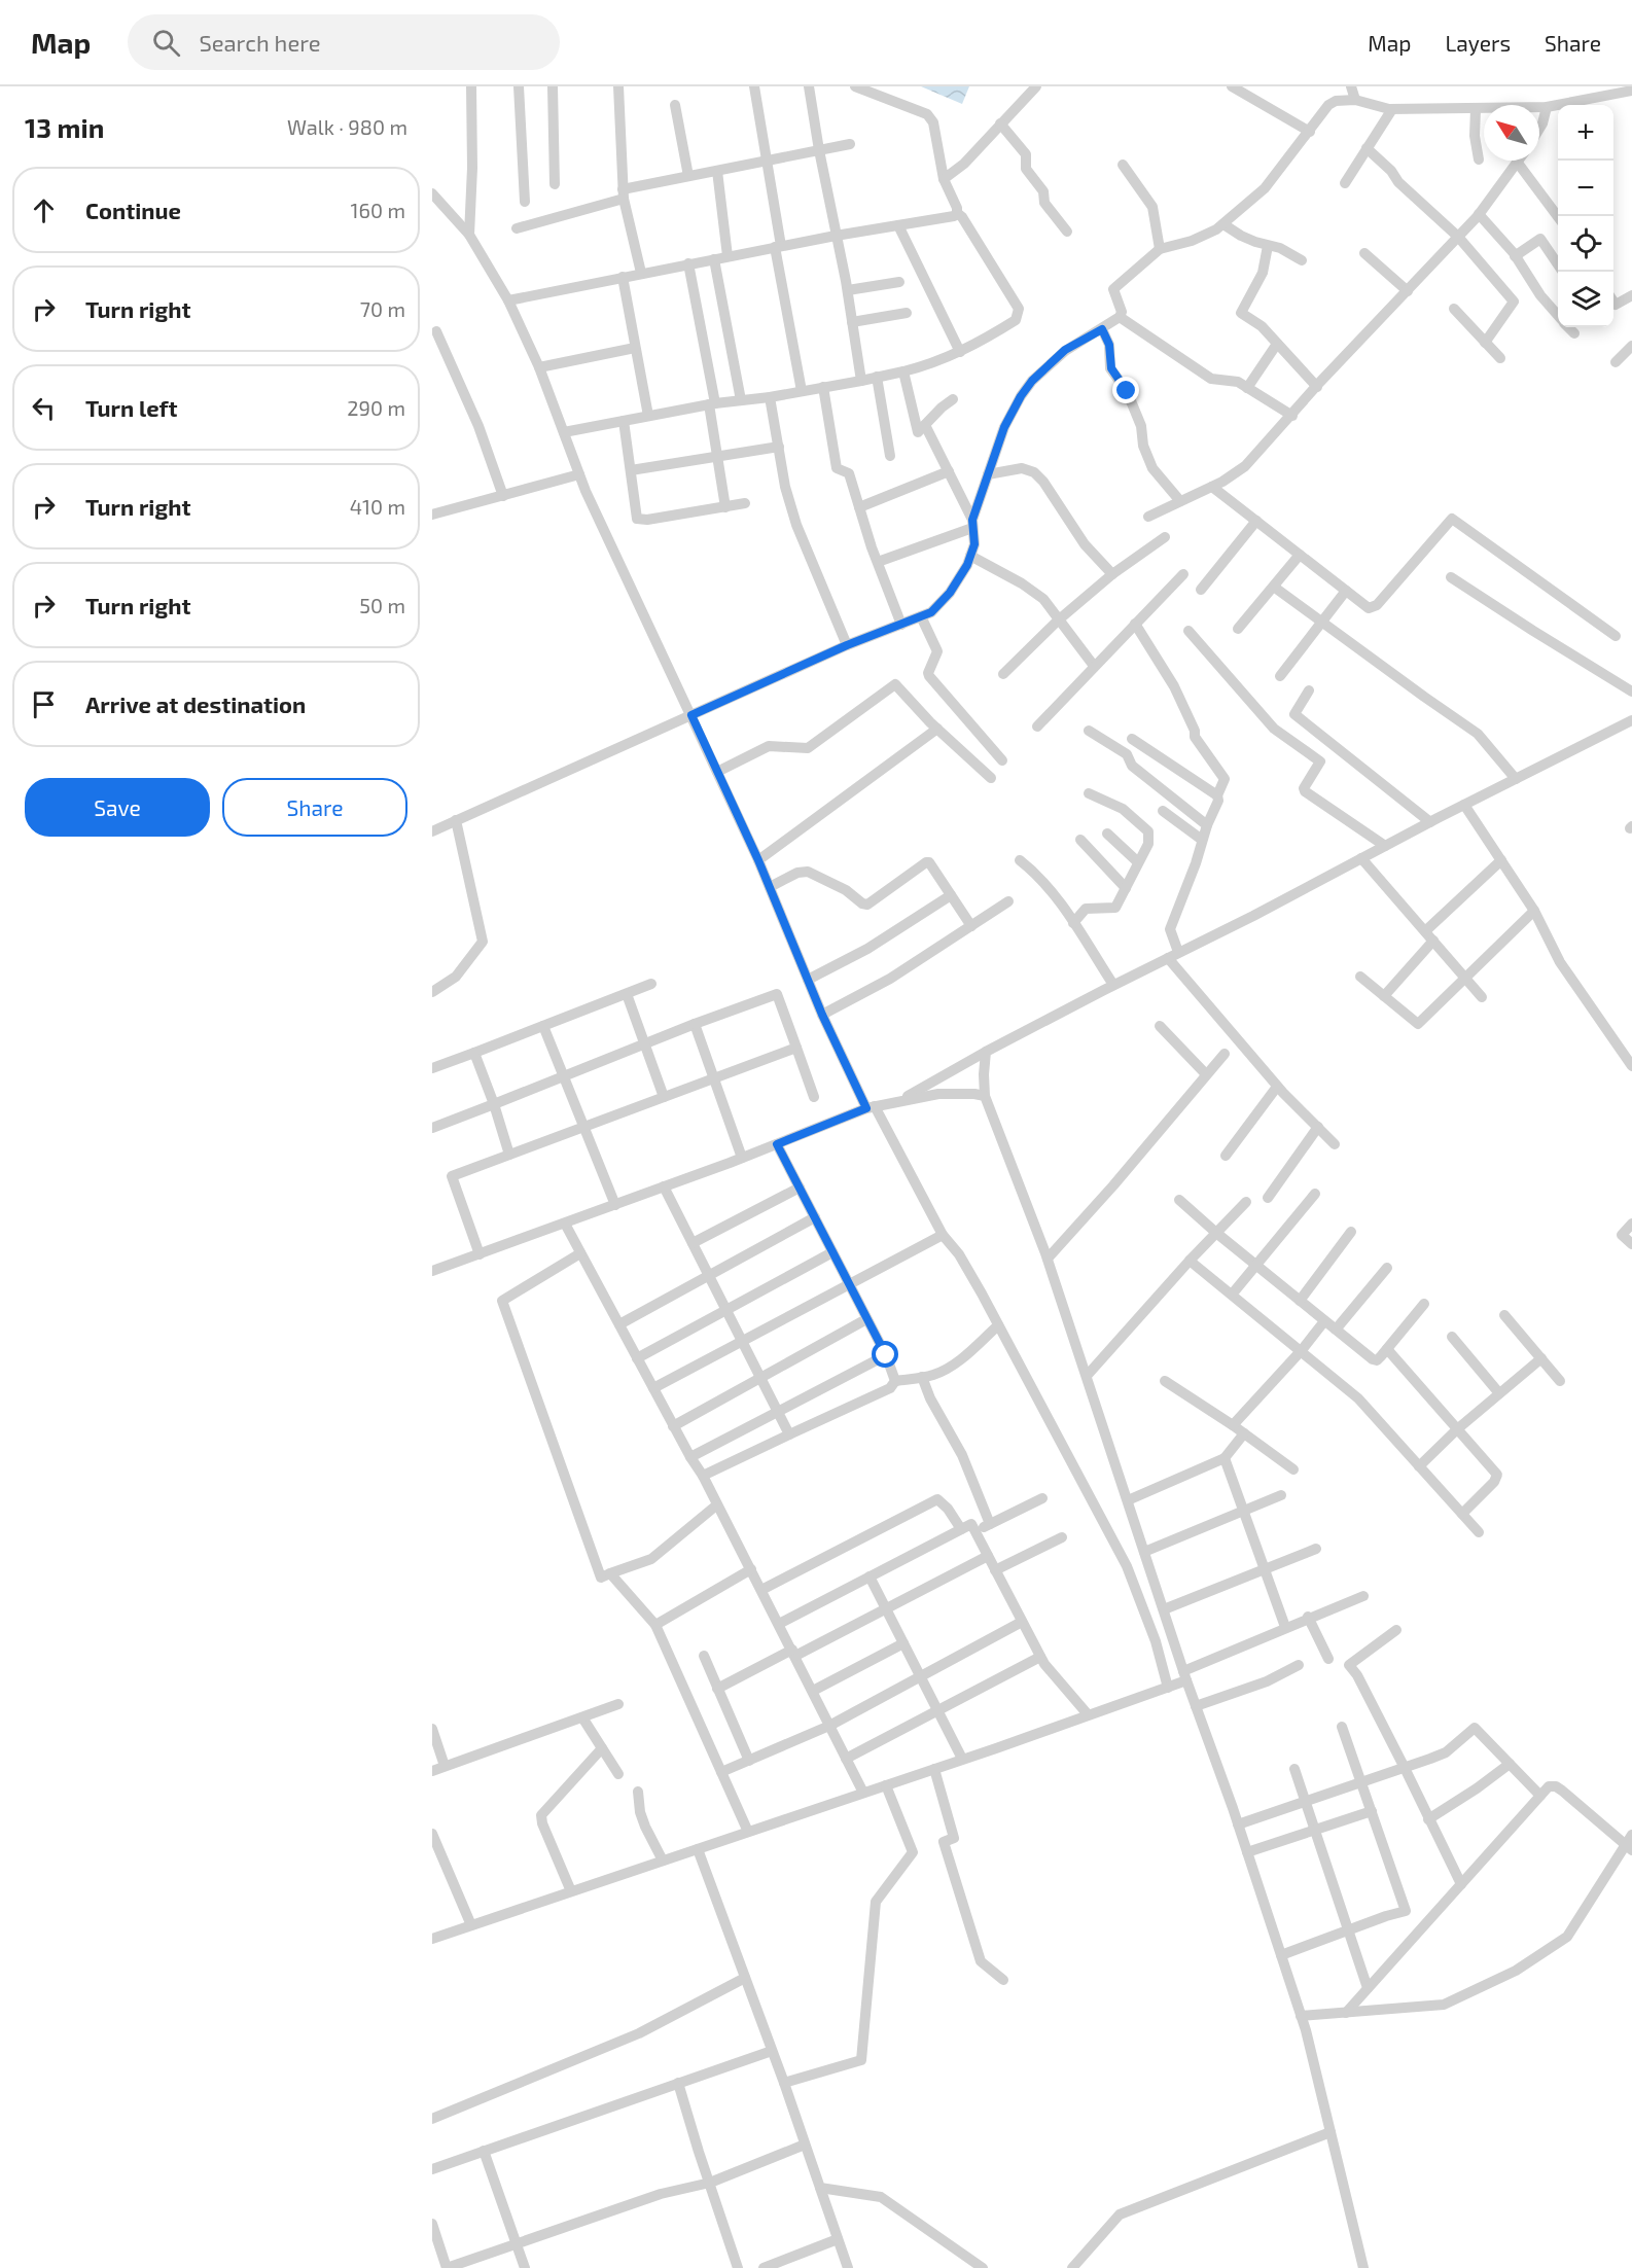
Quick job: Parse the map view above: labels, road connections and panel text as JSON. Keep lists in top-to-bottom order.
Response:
{
  "north": "top left",
  "page": {
    "header": "Map",
    "search": "Search here",
    "nav": ["Map", "Layers", "Share"],
    "heading": ["13 min", "Walk · 980 m"],
    "map_buttons": ["+", "−"],
    "list": [
      ["Continue", "160 m"],
      ["Turn right", "70 m"],
      ["Turn left", "290 m"],
      ["Turn right", "410 m"],
      ["Turn right", "50 m"],
      "Arrive at destination"
    ],
    "buttons": ["Save", "Share"]
  }
}
